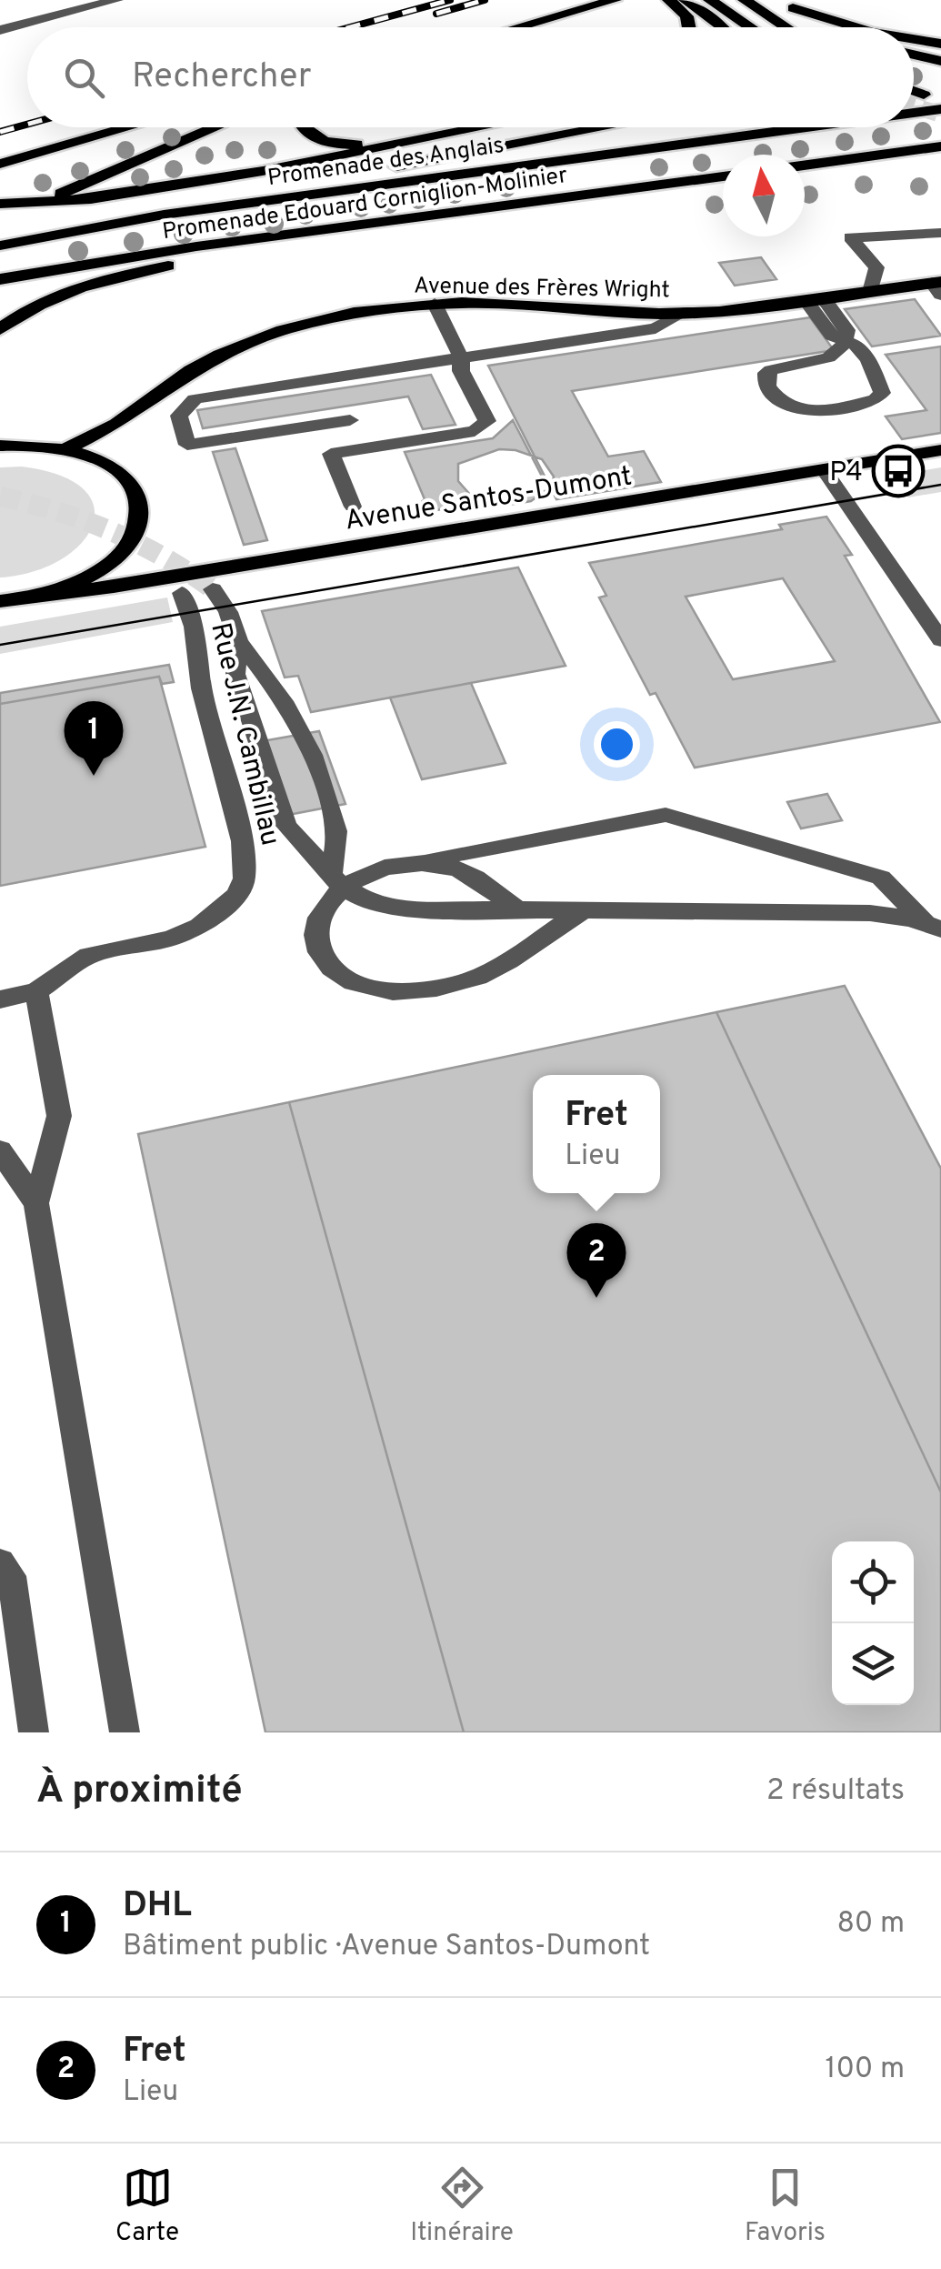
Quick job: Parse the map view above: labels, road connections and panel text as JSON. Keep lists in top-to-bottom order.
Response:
{
  "streets": {
    "main road": [
      "Promenade des Anglais",
      "Promenade Edouard Corniglion-Molinier",
      "Avenue des Frères Wright",
      "Avenue Santos-Dumont"
    ],
    "lane": ["Rue J.N. Cambillau"]
  },
  "places": {
    "bus stop": ["P4"]
  },
  "north": "top",
  "page": {
    "search": "Rechercher",
    "pins": ["1", "2"],
    "popup": ["Fret", "Lieu"],
    "heading": ["À proximité", "2 résultats"],
    "list": [
      {
        "mark": "1",
        "name": "DHL",
        "note": "Bâtiment public · Avenue Santos-Dumont",
        "value": "80 m"
      },
      {
        "mark": "2",
        "name": "Fret",
        "note": "Lieu",
        "value": "100 m"
      }
    ],
    "nav": ["Carte", "Itinéraire", "Favoris"]
  }
}
